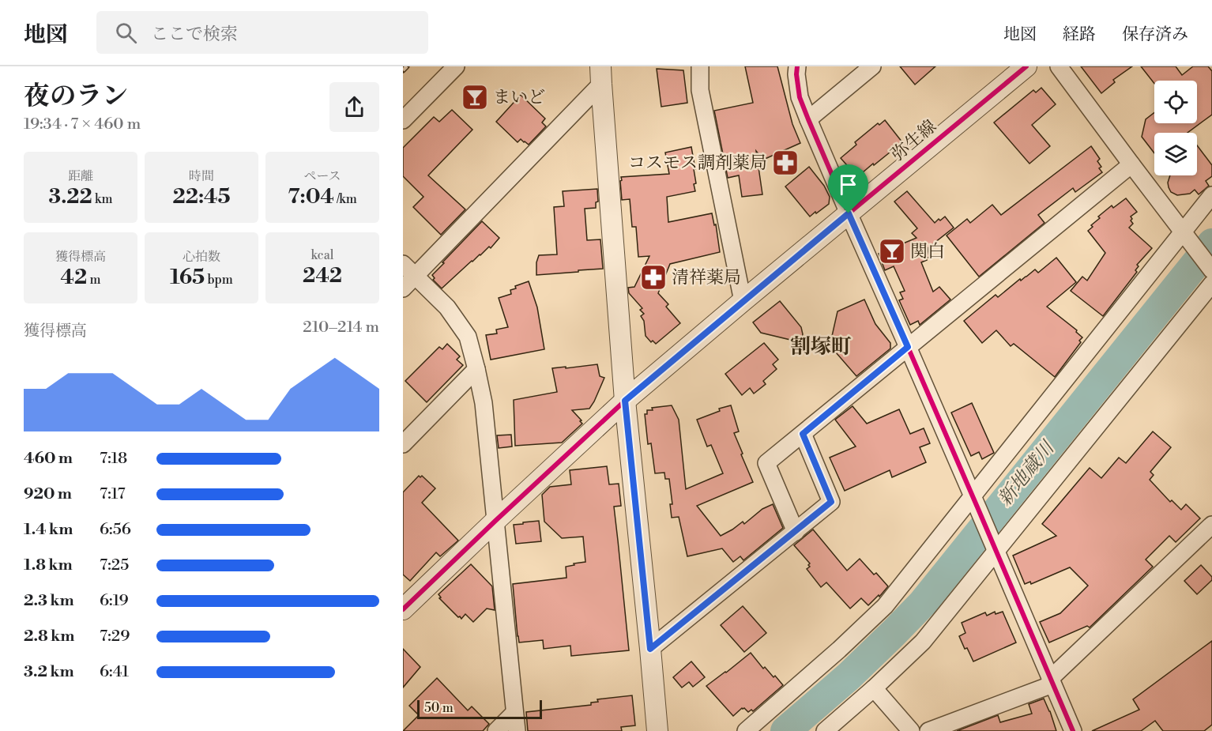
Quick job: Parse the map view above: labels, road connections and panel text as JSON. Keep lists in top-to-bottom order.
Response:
{
  "streets": {
    "street": ["弥生線"]
  },
  "districts": ["割塚町"],
  "water": ["新地蔵川"],
  "places": {
    "bar": ["まいど", "関白"],
    "pharmacy": ["コスモス調剤薬局", "清祥薬局"]
  },
  "scale_bar": "50 m",
  "page": {
    "header": "地図",
    "search": "ここで検索",
    "nav": ["地図", "経路", "保存済み"],
    "heading": ["夜のラン", "19:34 · 7 × 460 m"],
    "stats": [
      ["距離", "3.22 km"],
      ["時間", "22:45"],
      ["ペース", "7:04 /km"],
      ["獲得標高", "42 m"],
      ["心拍数", "165 bpm"],
      ["kcal", "242"]
    ],
    "chart": ["獲得標高", "210–214 m"],
    "list": [
      {
        "name": "460 m",
        "note": "7:18"
      },
      {
        "name": "920 m",
        "note": "7:17"
      },
      {
        "name": "1.4 km",
        "note": "6:56"
      },
      {
        "name": "1.8 km",
        "note": "7:25"
      },
      {
        "name": "2.3 km",
        "note": "6:19"
      },
      {
        "name": "2.8 km",
        "note": "7:29"
      },
      {
        "name": "3.2 km",
        "note": "6:41"
      }
    ],
    "scale": "50 m"
  }
}
